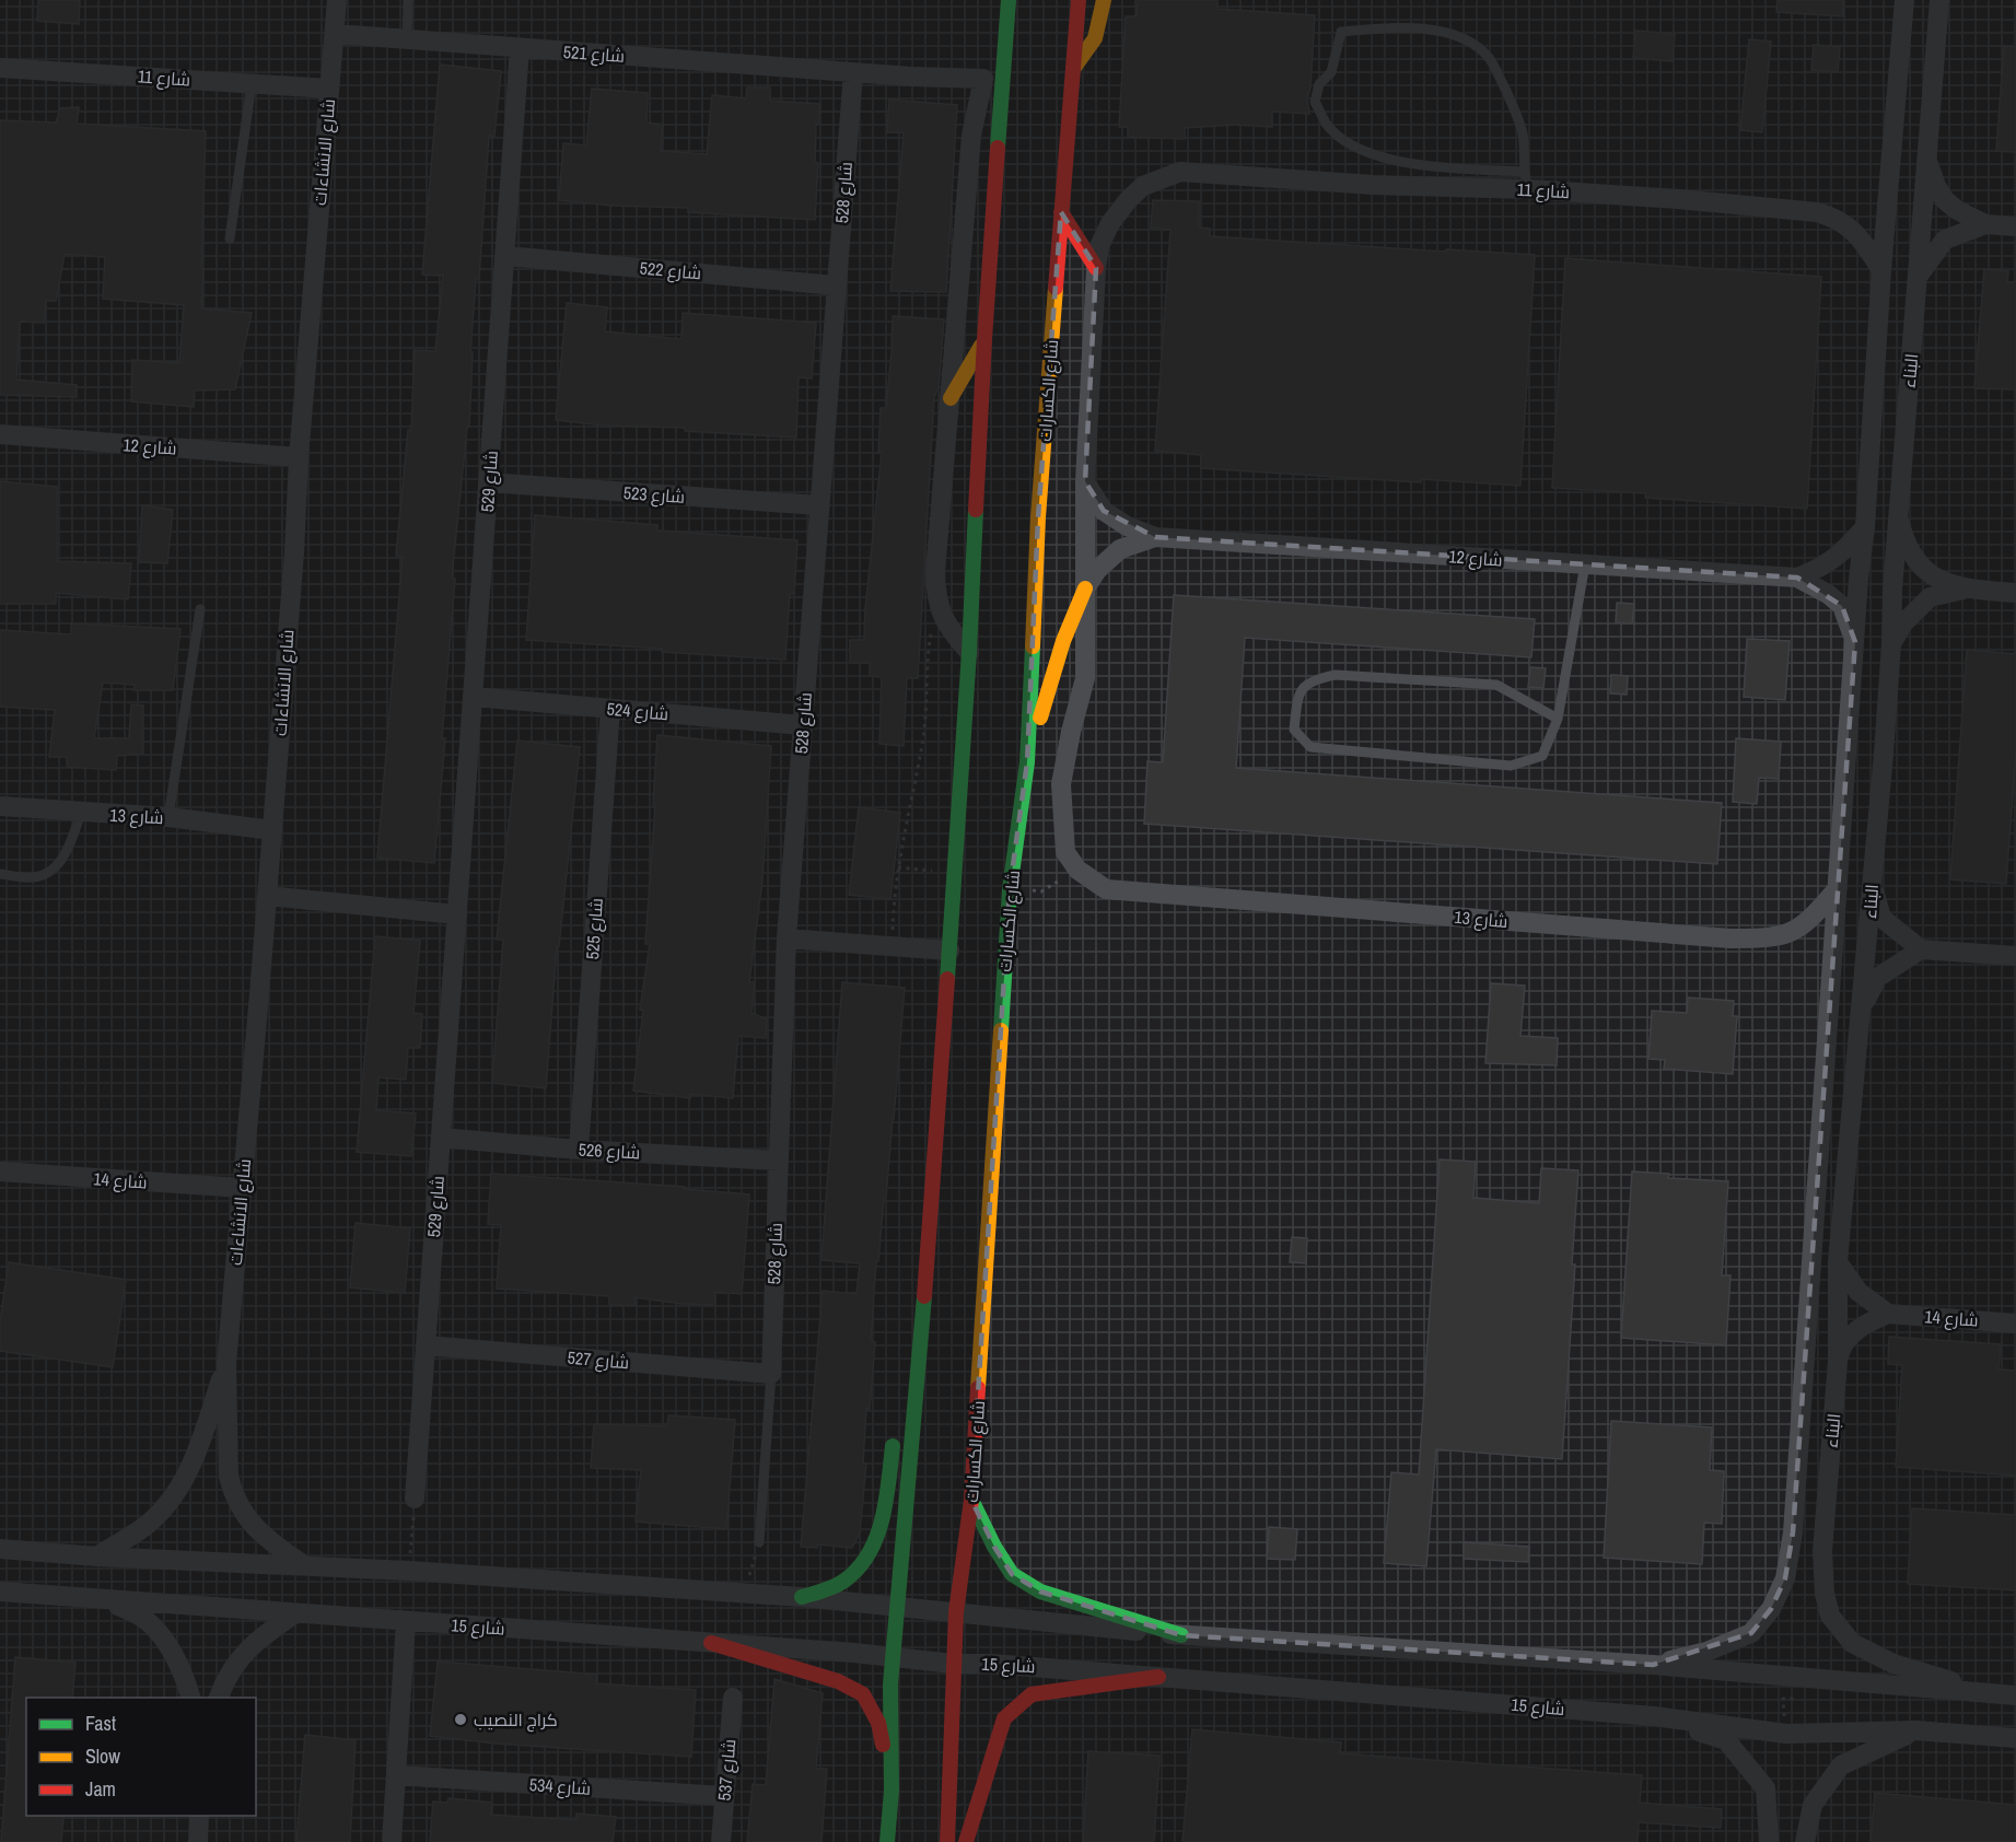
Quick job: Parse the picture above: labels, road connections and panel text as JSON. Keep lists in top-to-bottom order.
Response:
{
  "streets": {
    "street": [
      "شارع 521",
      "شارع 11",
      "شارع الانشاءات",
      "شارع 528",
      "شارع 522",
      "البناء",
      "شارع الكسارات",
      "شارع 12",
      "شارع 529",
      "شارع 523",
      "شارع 524",
      "شارع 13",
      "شارع 525",
      "شارع 526",
      "شارع 14",
      "شارع 527",
      "شارع 15",
      "شارع 537",
      "شارع 534"
    ]
  },
  "crossings": [
    ["شارع 521", "شارع الانشاءات"],
    ["شارع 521", "شارع 528"],
    ["شارع 521", "شارع 529"],
    ["شارع 11", "شارع الانشاءات"],
    ["شارع 11", "البناء"],
    ["شارع الانشاءات", "شارع 12"],
    ["شارع الانشاءات", "شارع 13"],
    ["شارع الانشاءات", "شارع 14"],
    ["شارع 528", "شارع 522"],
    ["شارع 528", "شارع 523"],
    ["شارع 528", "شارع 524"],
    ["شارع 528", "شارع 526"],
    ["شارع 528", "شارع 527"],
    ["شارع 522", "شارع 529"],
    ["البناء", "شارع 12"],
    ["البناء", "شارع 13"],
    ["شارع الكسارات", "شارع 15"],
    ["شارع 12", "شارع 13"],
    ["شارع 529", "شارع 523"],
    ["شارع 529", "شارع 524"],
    ["شارع 529", "شارع 526"],
    ["شارع 529", "شارع 527"],
    ["شارع 524", "شارع 525"],
    ["شارع 525", "شارع 526"],
    ["شارع 537", "شارع 534"]
  ],
  "places": ["كراج النصيب"],
  "legend": ["Fast", "Slow", "Jam"]
}
